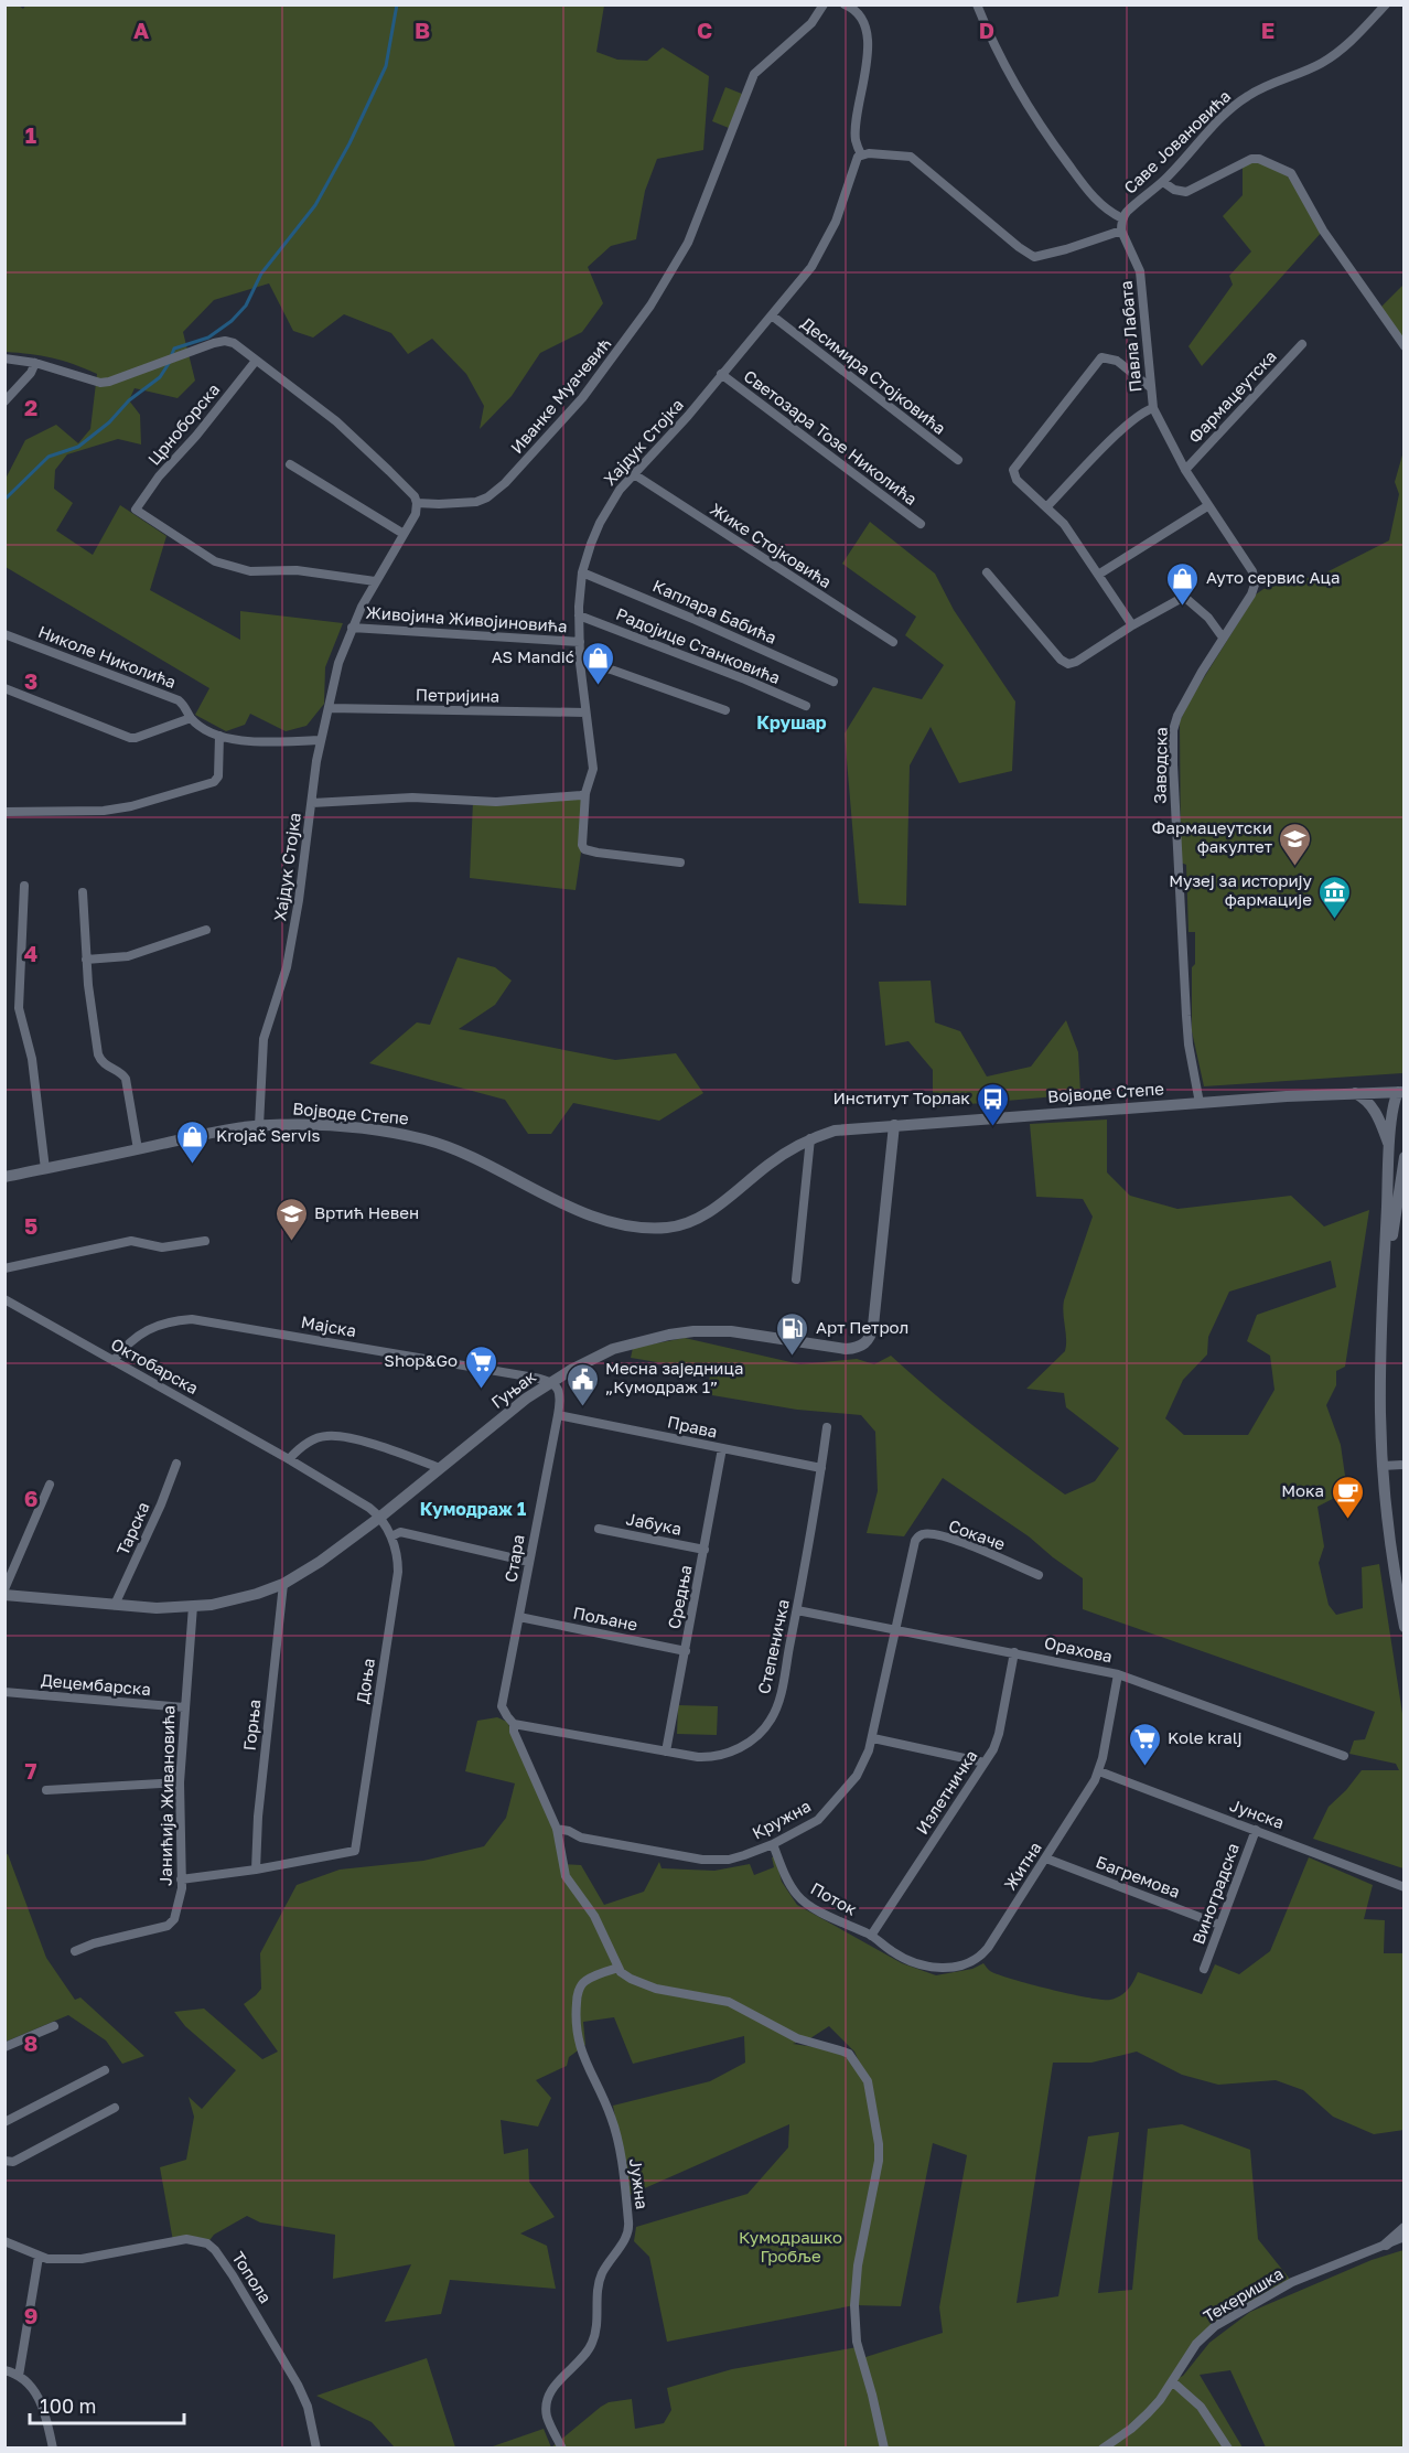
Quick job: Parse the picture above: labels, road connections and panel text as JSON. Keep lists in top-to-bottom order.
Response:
{
  "streets": {
    "street": [
      "Саве Јовановића",
      "Павла Лабата",
      "Десимира Стојковића",
      "Иванке Муачевић",
      "Фармацеутска",
      "Црноборска",
      "Светозара Тозе Николића",
      "Хајдук Стојка",
      "Жике Стојковића",
      "Каплара Бабића",
      "Живојина Живојиновића",
      "Радојице Станковића",
      "Николе Николића",
      "Петријина",
      "Заводска",
      "Војводе Степе",
      "Мајска",
      "Октобарска",
      "Гуњак",
      "Права",
      "Јабука",
      "Тарска",
      "Сокаче",
      "Стара",
      "Средња",
      "Пољане",
      "Степеничка",
      "Орахова",
      "Доња",
      "Децембарска",
      "Горња",
      "Излетничка",
      "Јанићија Живановића",
      "Јунска",
      "Кружна",
      "Житна",
      "Багремова",
      "Виноградска",
      "Поток",
      "Јужна",
      "Топола",
      "Текеришка"
    ]
  },
  "crossings": [
    ["Саве Јовановића", "Павла Лабата"],
    ["Павла Лабата", "Фармацеутска"],
    ["Павла Лабата", "Заводска"],
    ["Десимира Стојковића", "Хајдук Стојка"],
    ["Светозара Тозе Николића", "Хајдук Стојка"],
    ["Хајдук Стојка", "Жике Стојковића"],
    ["Хајдук Стојка", "Каплара Бабића"],
    ["Хајдук Стојка", "Живојина Живојиновића"],
    ["Хајдук Стојка", "Радојице Станковића"],
    ["Хајдук Стојка", "Петријина"],
    ["Хајдук Стојка", "Војводе Степе"],
    ["Заводска", "Војводе Степе"],
    ["Војводе Степе", "Гуњак"],
    ["Мајска", "Октобарска"],
    ["Мајска", "Гуњак"],
    ["Мајска", "Стара"],
    ["Октобарска", "Гуњак"],
    ["Октобарска", "Доња"],
    ["Гуњак", "Тарска"],
    ["Гуњак", "Стара"],
    ["Гуњак", "Доња"],
    ["Гуњак", "Горња"],
    ["Гуњак", "Јанићија Живановића"],
    ["Права", "Стара"],
    ["Права", "Средња"],
    ["Права", "Степеничка"],
    ["Јабука", "Средња"],
    ["Сокаче", "Орахова"],
    ["Сокаче", "Кружна"],
    ["Стара", "Пољане"],
    ["Стара", "Степеничка"],
    ["Средња", "Пољане"],
    ["Средња", "Степеничка"],
    ["Степеничка", "Орахова"],
    ["Орахова", "Излетничка"],
    ["Орахова", "Кружна"],
    ["Орахова", "Житна"],
    ["Доња", "Горња"],
    ["Децембарска", "Јанићија Живановића"],
    ["Излетничка", "Житна"],
    ["Излетничка", "Поток"],
    ["Јунска", "Житна"],
    ["Јунска", "Виноградска"],
    ["Кружна", "Поток"],
    ["Житна", "Багремова"],
    ["Житна", "Поток"],
    ["Багремова", "Виноградска"]
  ],
  "districts": ["Крушар", "Кумодраж 1"],
  "parks": ["Кумодрашко Гробље"],
  "places": {
    "shop": ["Ауто сервис Аца", "AS Mandić", "Krojač Servis"],
    "school or university": ["Фармацеутски факултет", "Вртић Невен"],
    "museum": ["Музеј за историју фармације"],
    "bus stop": ["Институт Торлак"],
    "fuel station": ["Арт Петрол"],
    "supermarket": ["Shop&Go", "Kole kralj"],
    "public building": ["Месна заједница „Кумодраж 1”"],
    "cafe": ["Мока"]
  },
  "scale_bar": "100 m",
  "grid": {
    "columns": [
      "A",
      "B",
      "C",
      "D",
      "E"
    ],
    "rows": [
      "1",
      "2",
      "3",
      "4",
      "5",
      "6",
      "7",
      "8",
      "9"
    ]
  }
}
